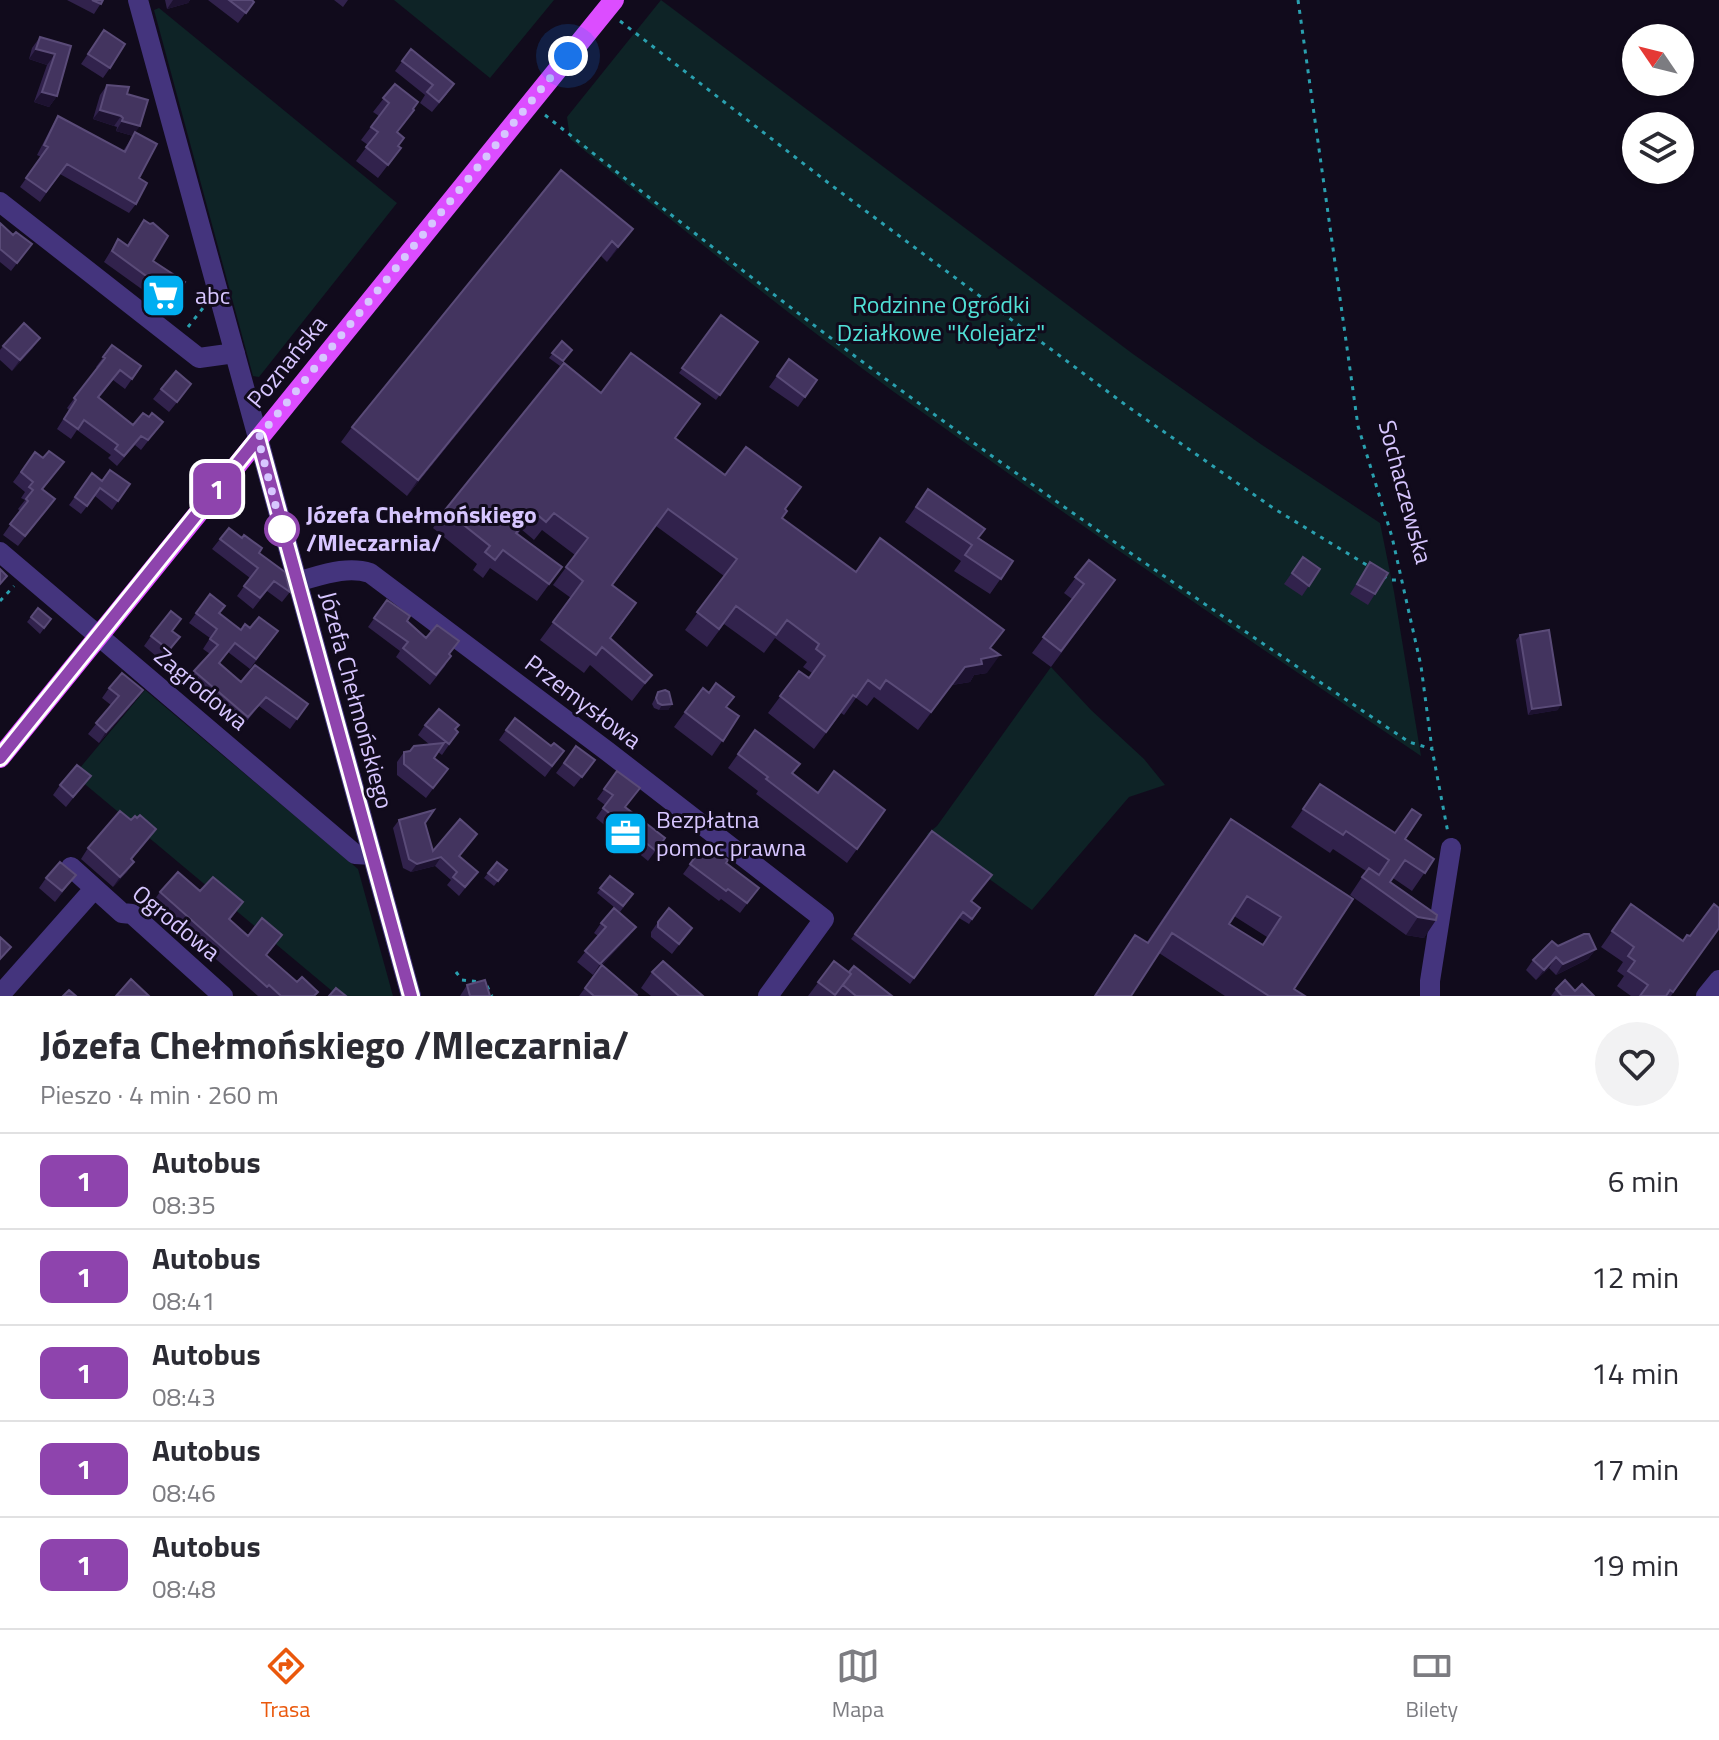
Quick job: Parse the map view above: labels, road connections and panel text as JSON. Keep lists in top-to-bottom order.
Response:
{
  "streets": {
    "main road": ["Poznańska"],
    "street": [
      "Zagrodowa",
      "Józefa Chełmońskiego",
      "Przemysłowa",
      "Ogrodowa"
    ],
    "path": ["Sochaczewska"]
  },
  "crossings": [
    ["Poznańska", "Zagrodowa"],
    ["Poznańska", "Józefa Chełmońskiego"],
    ["Zagrodowa", "Józefa Chełmońskiego"],
    ["Józefa Chełmońskiego", "Przemysłowa"]
  ],
  "parks": ["Rodzinne Ogródki Działkowe \"Kolejarz\""],
  "places": {
    "supermarket": ["abc"],
    "other": ["Józefa Chełmońskiego /Mleczarnia/"],
    "office": ["Bezpłatna pomoc prawna"]
  },
  "lines": ["bus line 1"],
  "north": "top left",
  "page": {
    "on_map": "1",
    "heading": ["Józefa Chełmońskiego /Mleczarnia/", "Pieszo · 4 min · 260 m"],
    "list": [
      {
        "mark": "1",
        "name": "Autobus",
        "note": "08:35",
        "value": "6 min"
      },
      {
        "mark": "1",
        "name": "Autobus",
        "note": "08:41",
        "value": "12 min"
      },
      {
        "mark": "1",
        "name": "Autobus",
        "note": "08:43",
        "value": "14 min"
      },
      {
        "mark": "1",
        "name": "Autobus",
        "note": "08:46",
        "value": "17 min"
      },
      {
        "mark": "1",
        "name": "Autobus",
        "note": "08:48",
        "value": "19 min"
      }
    ],
    "tabs": ["Trasa", "Mapa", "Bilety"]
  }
}
